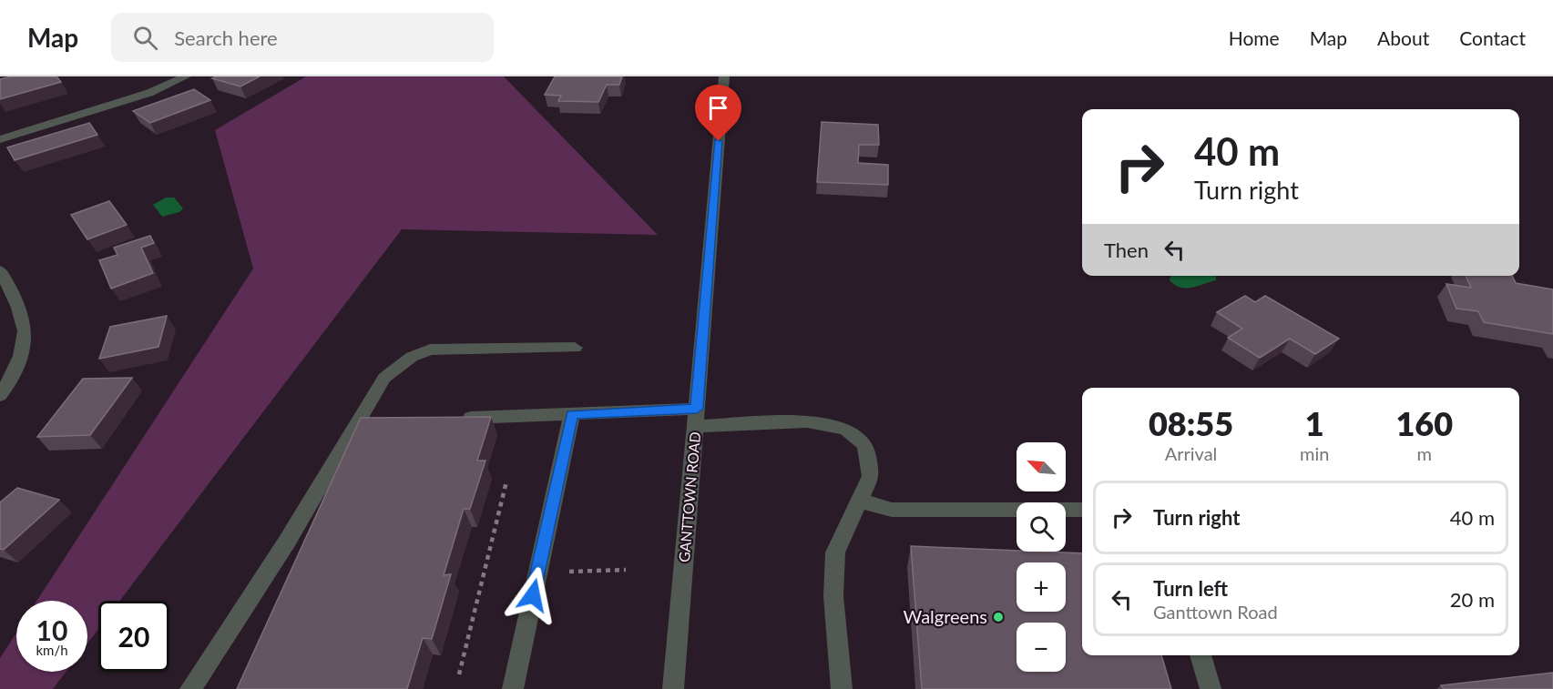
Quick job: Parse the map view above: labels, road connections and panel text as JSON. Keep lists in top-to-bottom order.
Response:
{
  "streets": {
    "street": ["GANTTOWN ROAD"]
  },
  "places": ["Walgreens"],
  "north": "top left",
  "page": {
    "header": "Map",
    "search": "Search here",
    "nav": [
      "Home",
      "Map",
      "About",
      "Contact"
    ],
    "turn": ["40 m", "Turn right"],
    "then": "Then",
    "eta": [
      "08:55",
      "Arrival",
      "1",
      "min",
      "160",
      "m"
    ],
    "map_buttons": ["+", "−"],
    "list": [
      {
        "name": "Turn right",
        "value": "40 m"
      },
      {
        "name": "Turn left",
        "note": "Ganttown Road",
        "value": "20 m"
      }
    ],
    "speed": "10 km/h",
    "limit": "20"
  }
}
